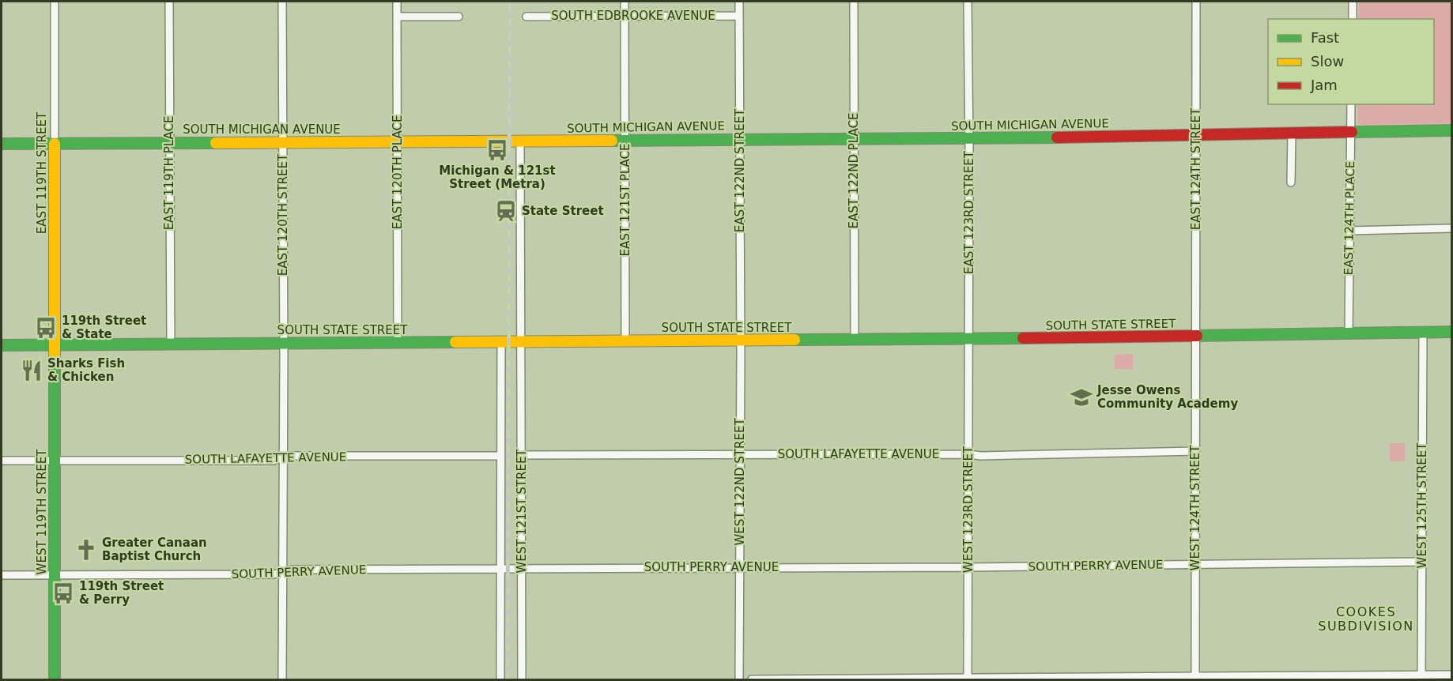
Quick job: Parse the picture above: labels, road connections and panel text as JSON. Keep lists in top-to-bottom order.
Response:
{
  "streets": {
    "street": [
      "SOUTH EDBROOKE AVENUE",
      "SOUTH MICHIGAN AVENUE",
      "EAST 124TH STREET",
      "EAST 122ND STREET",
      "EAST 122ND PLACE",
      "EAST 120TH PLACE",
      "EAST 119TH STREET",
      "EAST 119TH PLACE",
      "EAST 121ST PLACE",
      "EAST 123RD STREET",
      "EAST 120TH STREET",
      "EAST 124TH PLACE",
      "SOUTH STATE STREET",
      "SOUTH LAFAYETTE AVENUE",
      "WEST 122ND STREET",
      "WEST 125TH STREET",
      "WEST 124TH STREET",
      "WEST 123RD STREET",
      "WEST 121ST STREET",
      "WEST 119TH STREET",
      "SOUTH PERRY AVENUE"
    ]
  },
  "crossings": [
    ["SOUTH EDBROOKE AVENUE", "EAST 122ND STREET"],
    ["SOUTH EDBROOKE AVENUE", "EAST 121ST PLACE"],
    ["SOUTH MICHIGAN AVENUE", "EAST 124TH STREET"],
    ["SOUTH MICHIGAN AVENUE", "EAST 122ND STREET"],
    ["SOUTH MICHIGAN AVENUE", "EAST 122ND PLACE"],
    ["SOUTH MICHIGAN AVENUE", "EAST 120TH PLACE"],
    ["SOUTH MICHIGAN AVENUE", "EAST 119TH STREET"],
    ["SOUTH MICHIGAN AVENUE", "EAST 119TH PLACE"],
    ["SOUTH MICHIGAN AVENUE", "EAST 121ST PLACE"],
    ["SOUTH MICHIGAN AVENUE", "EAST 123RD STREET"],
    ["SOUTH MICHIGAN AVENUE", "EAST 120TH STREET"],
    ["SOUTH MICHIGAN AVENUE", "EAST 124TH PLACE"],
    ["SOUTH MICHIGAN AVENUE", "WEST 121ST STREET"],
    ["EAST 124TH STREET", "SOUTH STATE STREET"],
    ["EAST 124TH STREET", "WEST 124TH STREET"],
    ["EAST 122ND STREET", "SOUTH STATE STREET"],
    ["EAST 122ND STREET", "WEST 122ND STREET"],
    ["EAST 122ND PLACE", "SOUTH STATE STREET"],
    ["EAST 120TH PLACE", "SOUTH STATE STREET"],
    ["EAST 119TH STREET", "SOUTH STATE STREET"],
    ["EAST 119TH STREET", "WEST 119TH STREET"],
    ["EAST 119TH PLACE", "SOUTH STATE STREET"],
    ["EAST 121ST PLACE", "SOUTH STATE STREET"],
    ["EAST 123RD STREET", "SOUTH STATE STREET"],
    ["EAST 123RD STREET", "WEST 123RD STREET"],
    ["EAST 120TH STREET", "SOUTH STATE STREET"],
    ["EAST 120TH STREET", "SOUTH LAFAYETTE AVENUE"],
    ["EAST 120TH STREET", "SOUTH PERRY AVENUE"],
    ["EAST 124TH PLACE", "SOUTH STATE STREET"],
    ["SOUTH STATE STREET", "WEST 122ND STREET"],
    ["SOUTH STATE STREET", "WEST 125TH STREET"],
    ["SOUTH STATE STREET", "WEST 124TH STREET"],
    ["SOUTH STATE STREET", "WEST 123RD STREET"],
    ["SOUTH STATE STREET", "WEST 121ST STREET"],
    ["SOUTH STATE STREET", "WEST 119TH STREET"],
    ["SOUTH LAFAYETTE AVENUE", "WEST 122ND STREET"],
    ["SOUTH LAFAYETTE AVENUE", "WEST 124TH STREET"],
    ["SOUTH LAFAYETTE AVENUE", "WEST 123RD STREET"],
    ["SOUTH LAFAYETTE AVENUE", "WEST 121ST STREET"],
    ["SOUTH LAFAYETTE AVENUE", "WEST 119TH STREET"],
    ["WEST 122ND STREET", "SOUTH PERRY AVENUE"],
    ["WEST 125TH STREET", "SOUTH PERRY AVENUE"],
    ["WEST 124TH STREET", "SOUTH PERRY AVENUE"],
    ["WEST 123RD STREET", "SOUTH PERRY AVENUE"],
    ["WEST 121ST STREET", "SOUTH PERRY AVENUE"],
    ["WEST 119TH STREET", "SOUTH PERRY AVENUE"]
  ],
  "districts": ["COOKES SUBDIVISION"],
  "places": {
    "bus stop": ["Michigan & 121st Street (Metra)", "119th Street & State", "119th Street & Perry"],
    "station": ["State Street"],
    "restaurant": ["Sharks Fish & Chicken"],
    "school or university": ["Jesse Owens Community Academy"],
    "church": ["Greater Canaan Baptist Church"]
  },
  "legend": ["Fast", "Slow", "Jam"]
}
